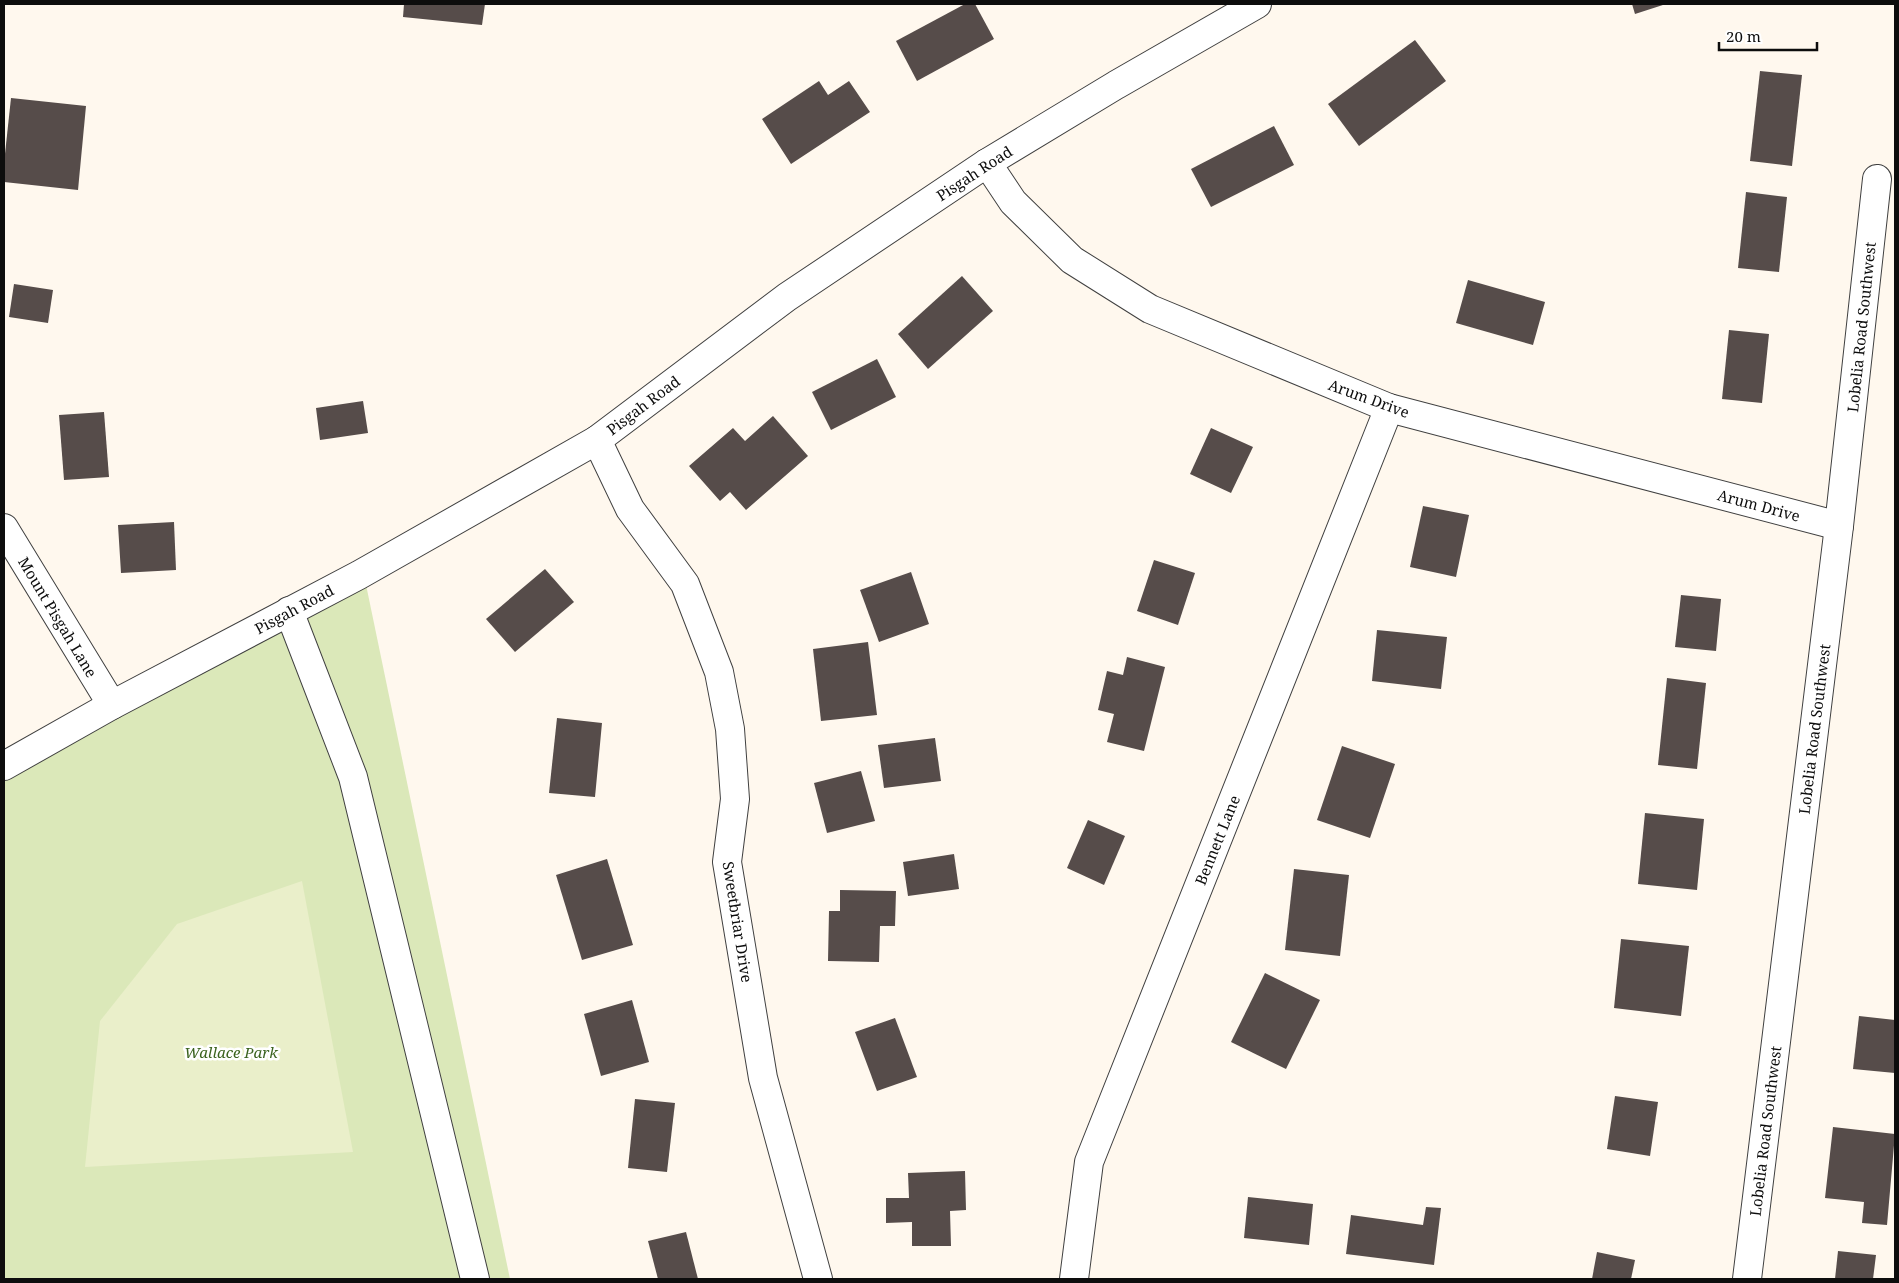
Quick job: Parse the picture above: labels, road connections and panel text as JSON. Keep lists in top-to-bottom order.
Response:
{
  "streets": {
    "street": [
      "Pisgah Road",
      "Lobelia Road Southwest",
      "Arum Drive",
      "Mount Pisgah Lane",
      "Bennett Lane",
      "Sweetbriar Drive"
    ]
  },
  "crossings": [
    ["Pisgah Road", "Arum Drive"],
    ["Pisgah Road", "Mount Pisgah Lane"],
    ["Pisgah Road", "Sweetbriar Drive"],
    ["Lobelia Road Southwest", "Arum Drive"],
    ["Arum Drive", "Bennett Lane"]
  ],
  "parks": ["Wallace Park"],
  "scale_bar": "20 m"
}
